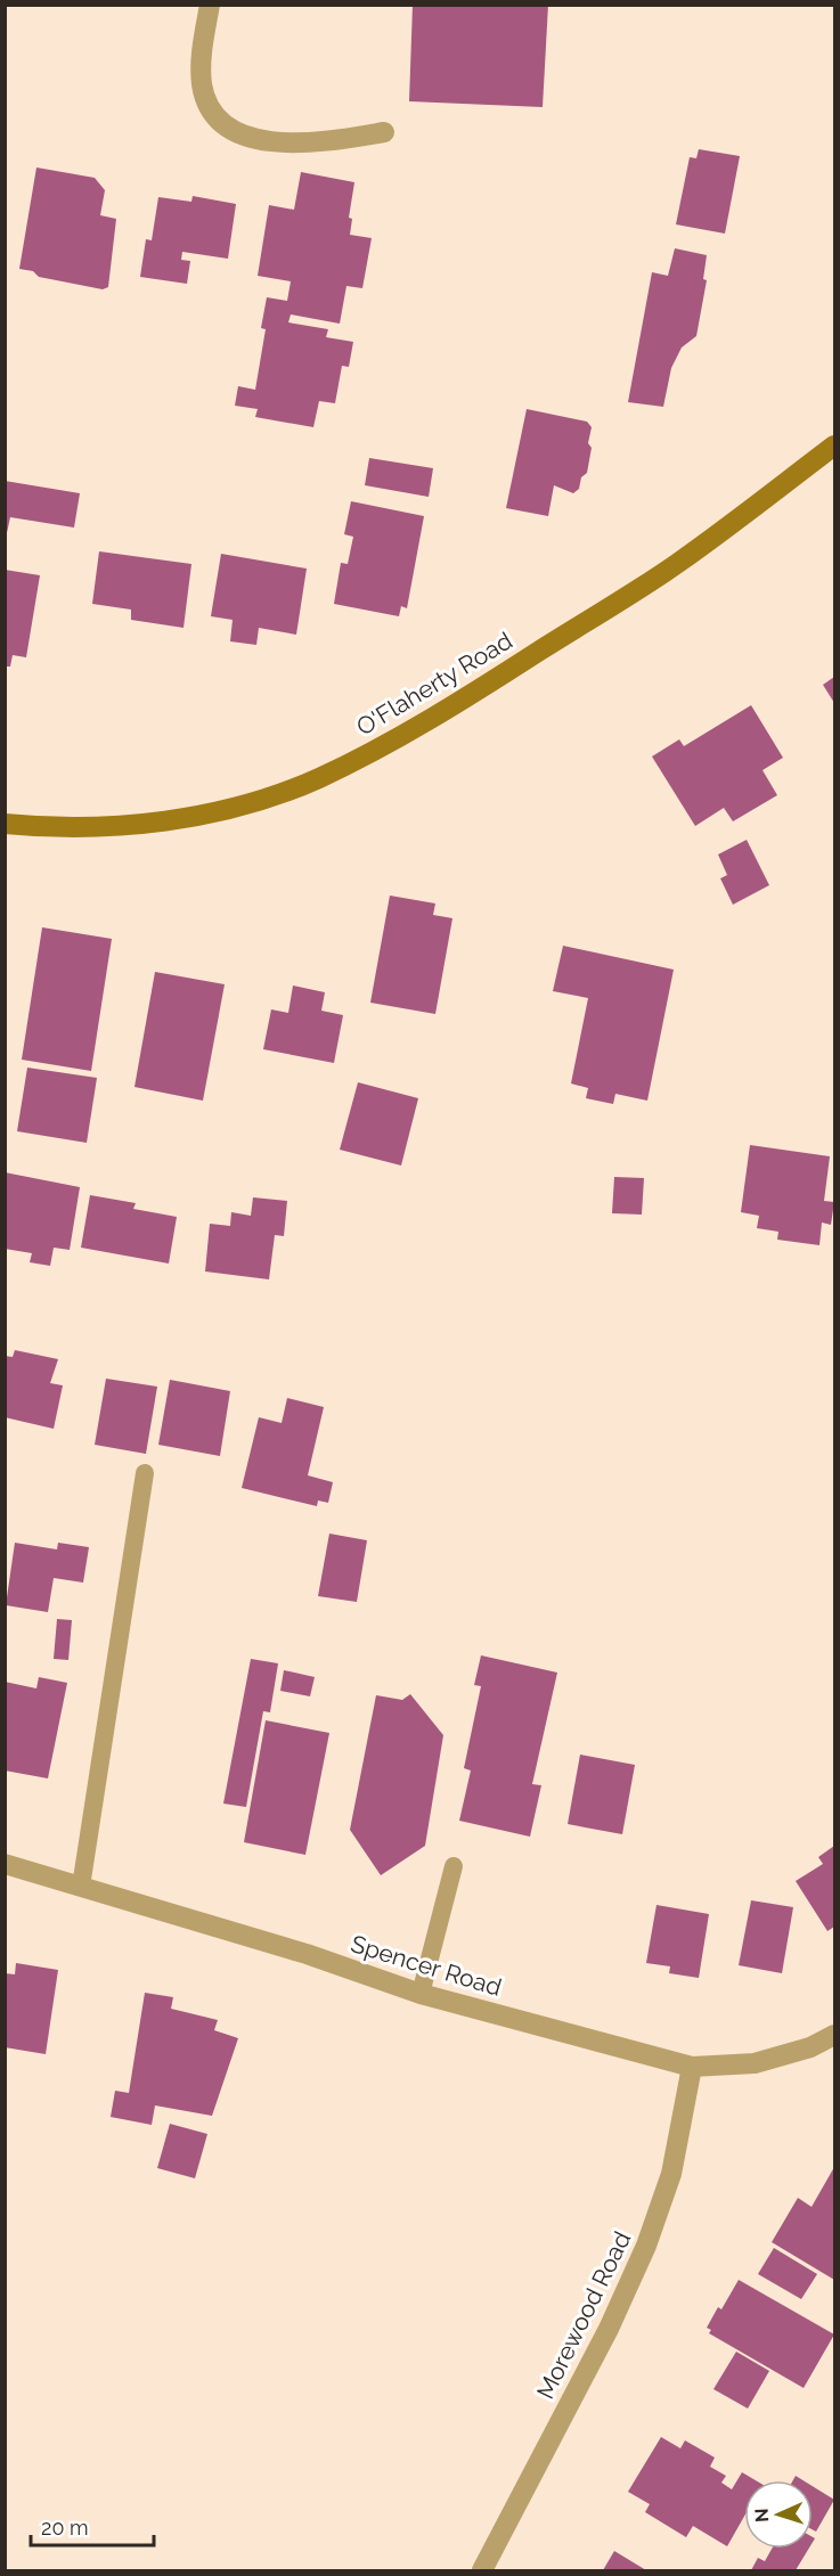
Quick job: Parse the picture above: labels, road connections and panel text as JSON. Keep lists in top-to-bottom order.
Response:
{
  "streets": {
    "street": ["O'Flaherty Road", "Spencer Road", "Morewood Road"]
  },
  "crossings": [
    ["Spencer Road", "Morewood Road"]
  ],
  "scale_bar": "20 m",
  "north": "left"
}
